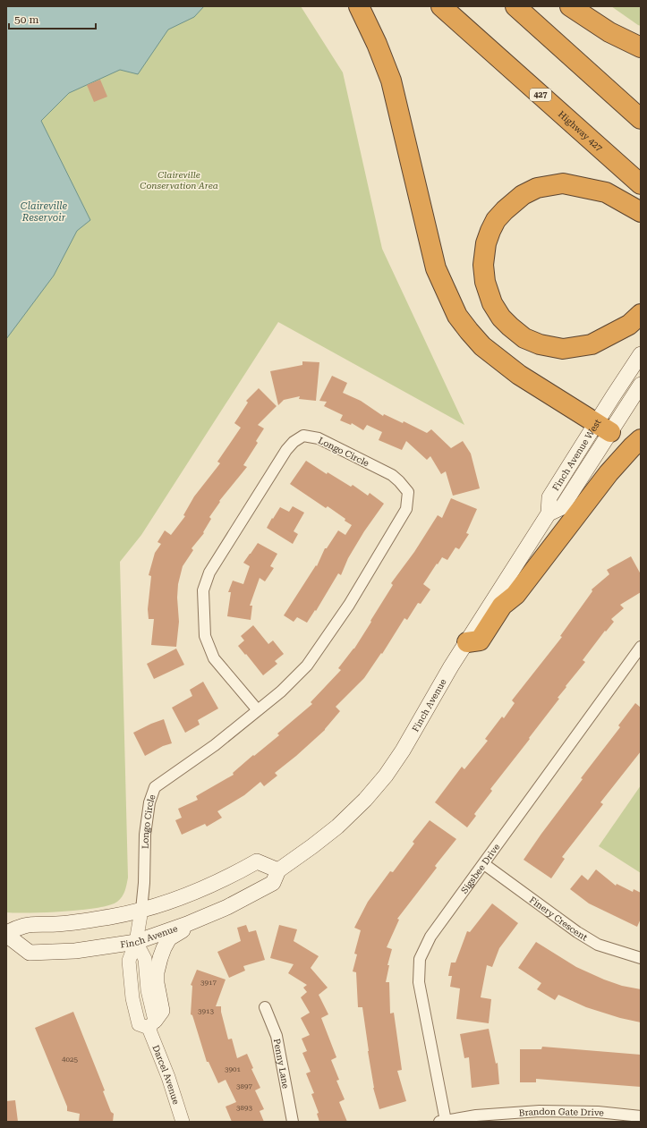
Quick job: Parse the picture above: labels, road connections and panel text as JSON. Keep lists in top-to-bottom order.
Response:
{
  "streets": {
    "highway": ["427", "Highway 427"],
    "main road": ["Finch Avenue West", "Finch Avenue"],
    "street": [
      "Longo Circle",
      "Sigsbee Drive",
      "Finery Crescent",
      "Penny Lane",
      "Darcel Avenue",
      "Brandon Gate Drive"
    ]
  },
  "crossings": [
    ["Longo Circle", "Finch Avenue"],
    ["Longo Circle", "Darcel Avenue"],
    ["Finch Avenue West", "Finch Avenue"],
    ["Finch Avenue", "Darcel Avenue"],
    ["Sigsbee Drive", "Finery Crescent"],
    ["Sigsbee Drive", "Brandon Gate Drive"]
  ],
  "water": ["Claireville Reservoir"],
  "parks": ["Claireville Conservation Area"],
  "house_numbers": [
    "3917",
    "3913",
    "4025",
    "3901",
    "3897",
    "3893"
  ],
  "scale_bar": "50 m"
}
